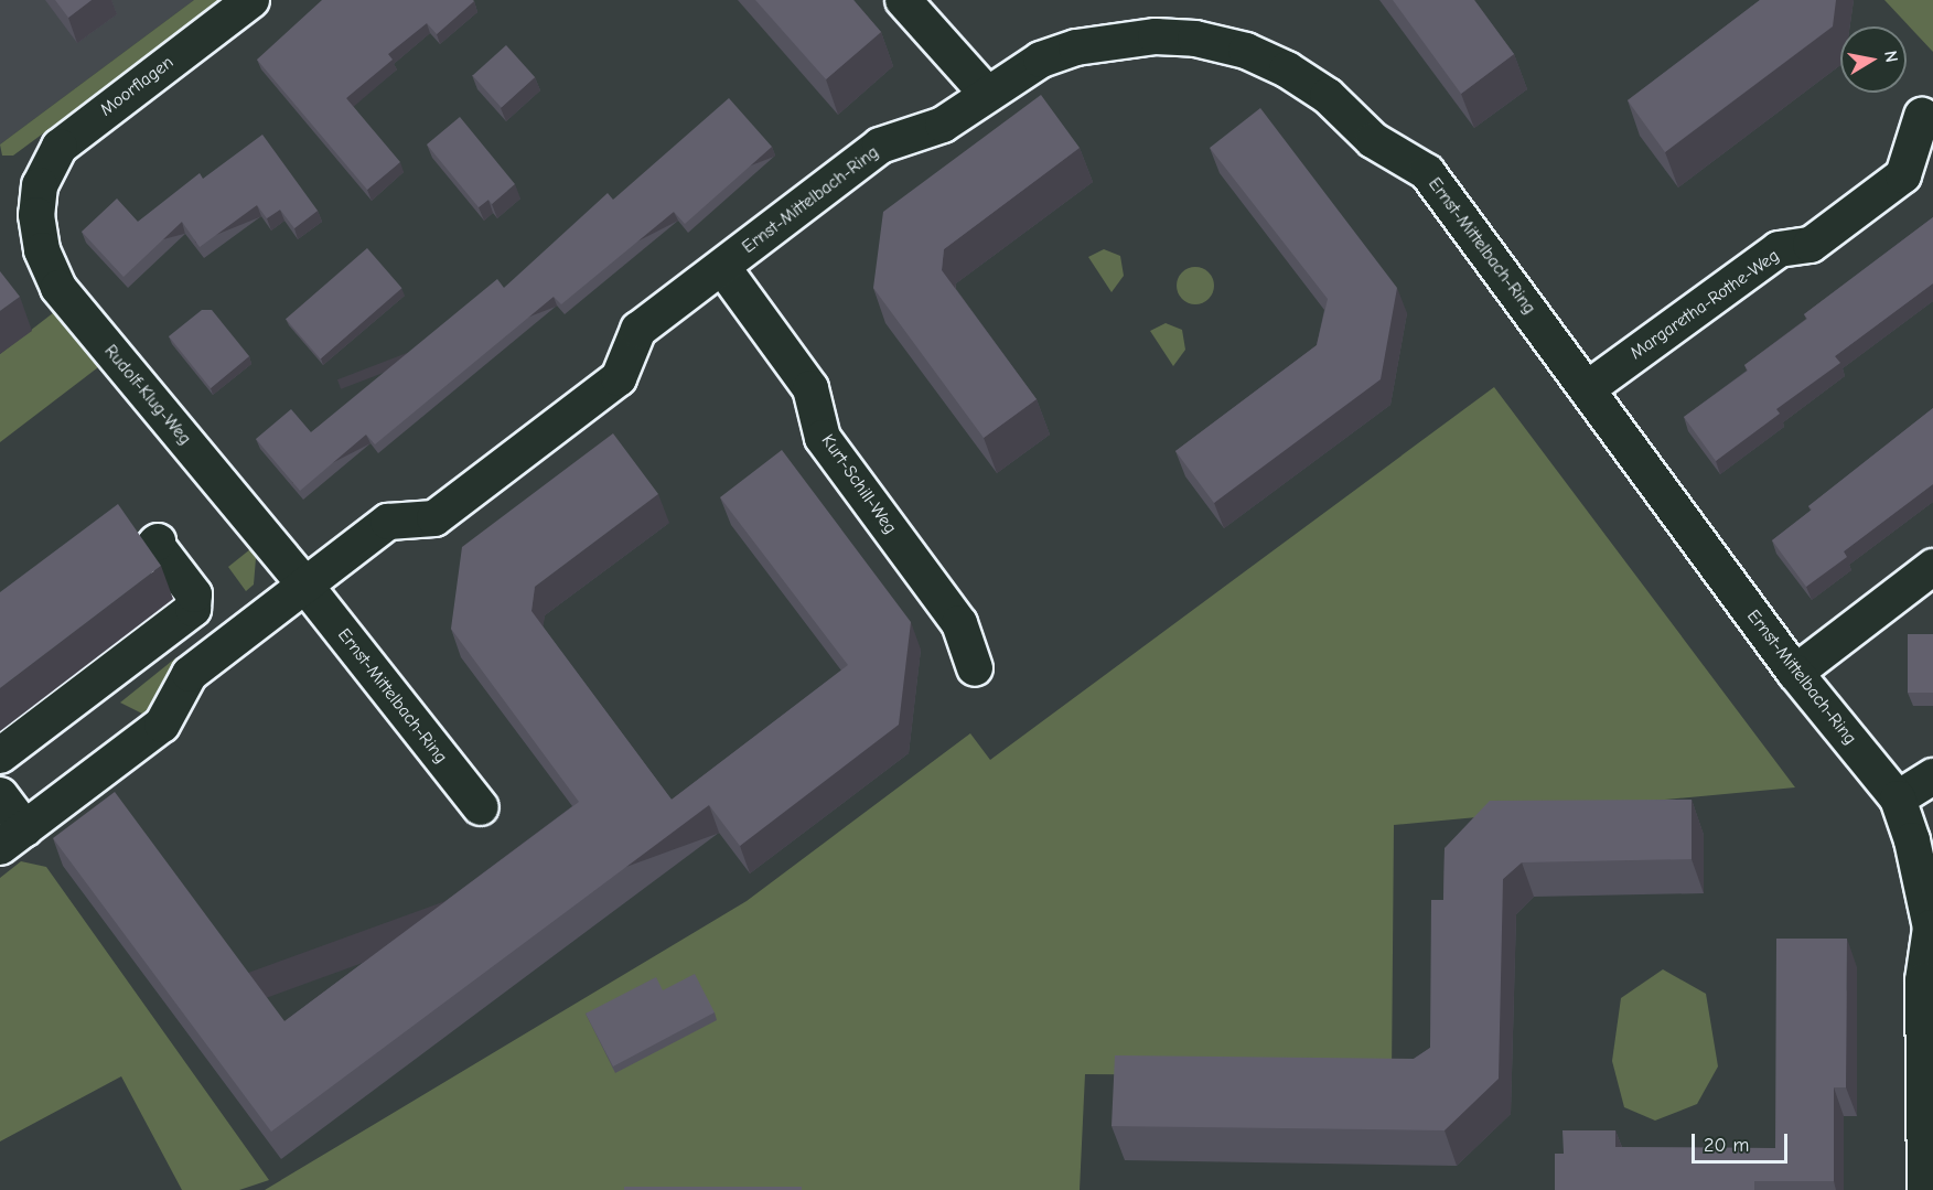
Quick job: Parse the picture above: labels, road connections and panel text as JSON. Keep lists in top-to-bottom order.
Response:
{
  "streets": {
    "street": [
      "Moorflagen",
      "Ernst-Mittelbach-Ring",
      "Margaretha-Rothe-Weg",
      "Rudolf-Klug-Weg",
      "Kurt-Schill-Weg"
    ]
  },
  "crossings": [
    ["Moorflagen", "Rudolf-Klug-Weg"],
    ["Ernst-Mittelbach-Ring", "Margaretha-Rothe-Weg"],
    ["Ernst-Mittelbach-Ring", "Rudolf-Klug-Weg"],
    ["Ernst-Mittelbach-Ring", "Kurt-Schill-Weg"]
  ],
  "scale_bar": "20 m",
  "north": "right"
}
